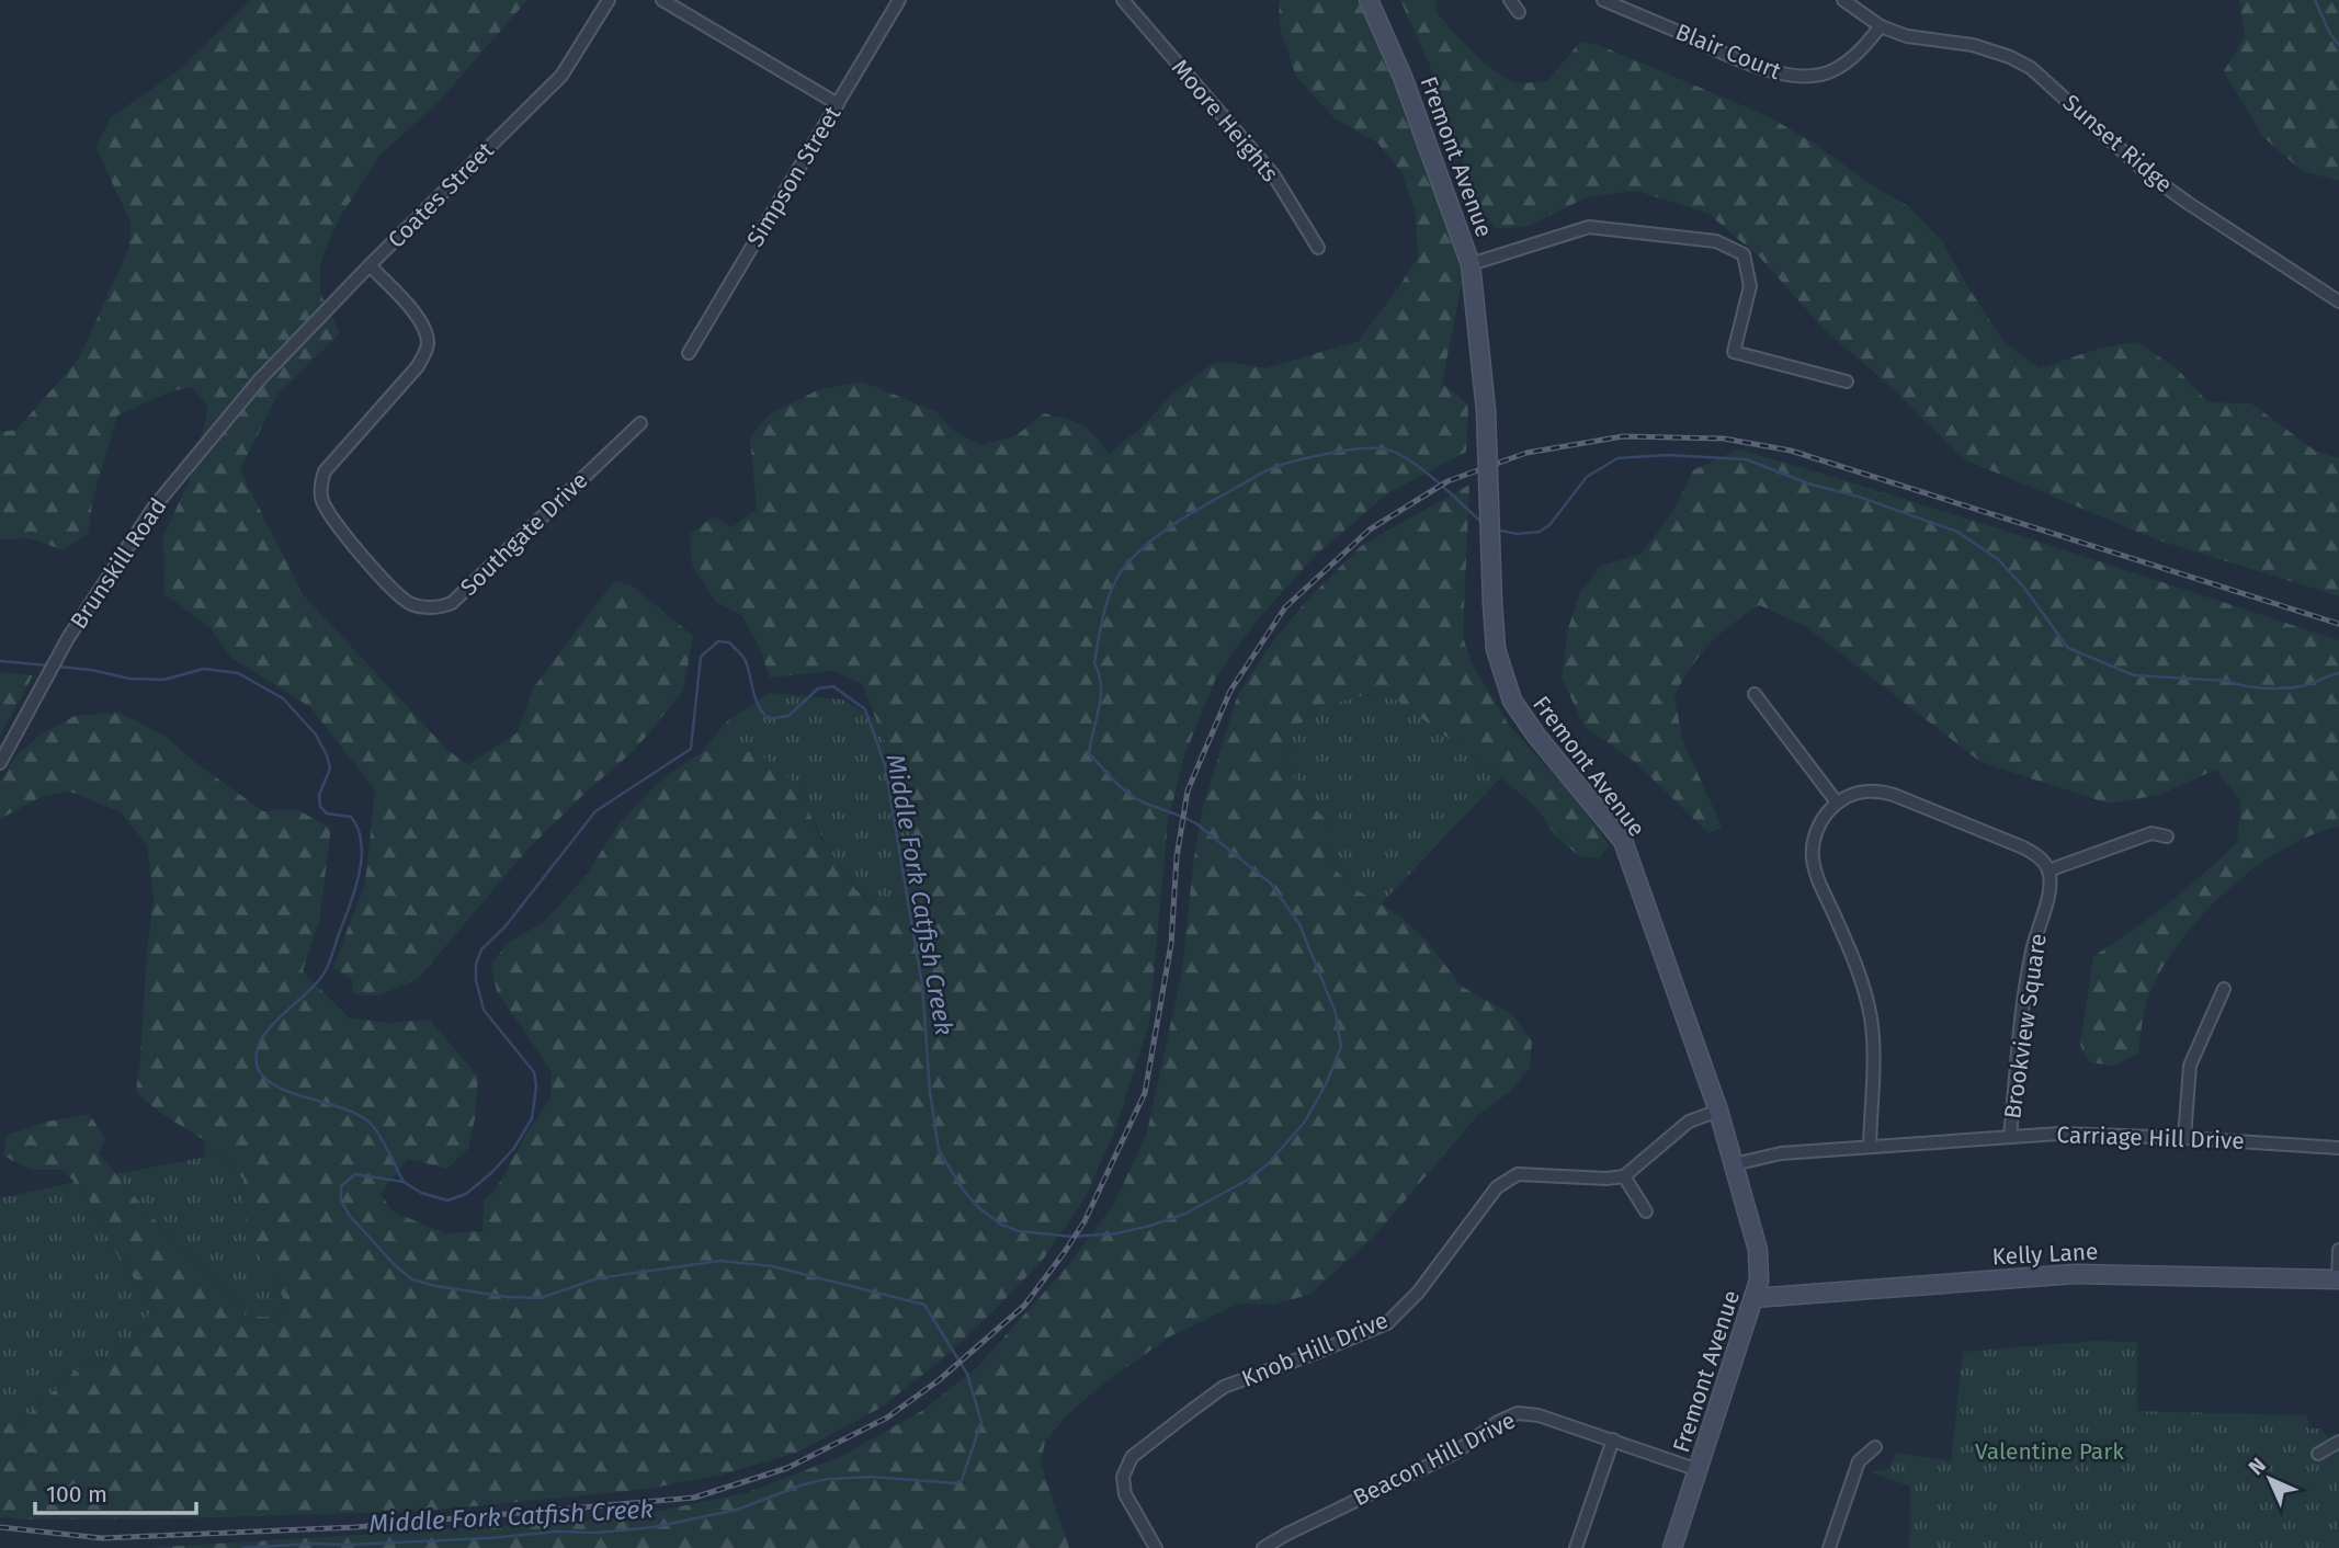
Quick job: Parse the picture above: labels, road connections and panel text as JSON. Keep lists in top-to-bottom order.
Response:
{
  "streets": {
    "main road": ["Fremont Avenue", "Kelly Lane"],
    "street": [
      "Blair Court",
      "Moore Heights",
      "Sunset Ridge",
      "Simpson Street",
      "Coates Street",
      "Southgate Drive",
      "Brunskill Road",
      "Brookview Square",
      "Carriage Hill Drive",
      "Knob Hill Drive",
      "Beacon Hill Drive"
    ]
  },
  "crossings": [
    ["Blair Court", "Sunset Ridge"],
    ["Fremont Avenue", "Carriage Hill Drive"],
    ["Fremont Avenue", "Kelly Lane"],
    ["Fremont Avenue", "Beacon Hill Drive"],
    ["Coates Street", "Southgate Drive"],
    ["Coates Street", "Brunskill Road"],
    ["Brookview Square", "Carriage Hill Drive"]
  ],
  "water": ["Middle Fork Catfish Creek"],
  "parks": ["Valentine Park"],
  "scale_bar": "100 m",
  "north": "top left"
}
